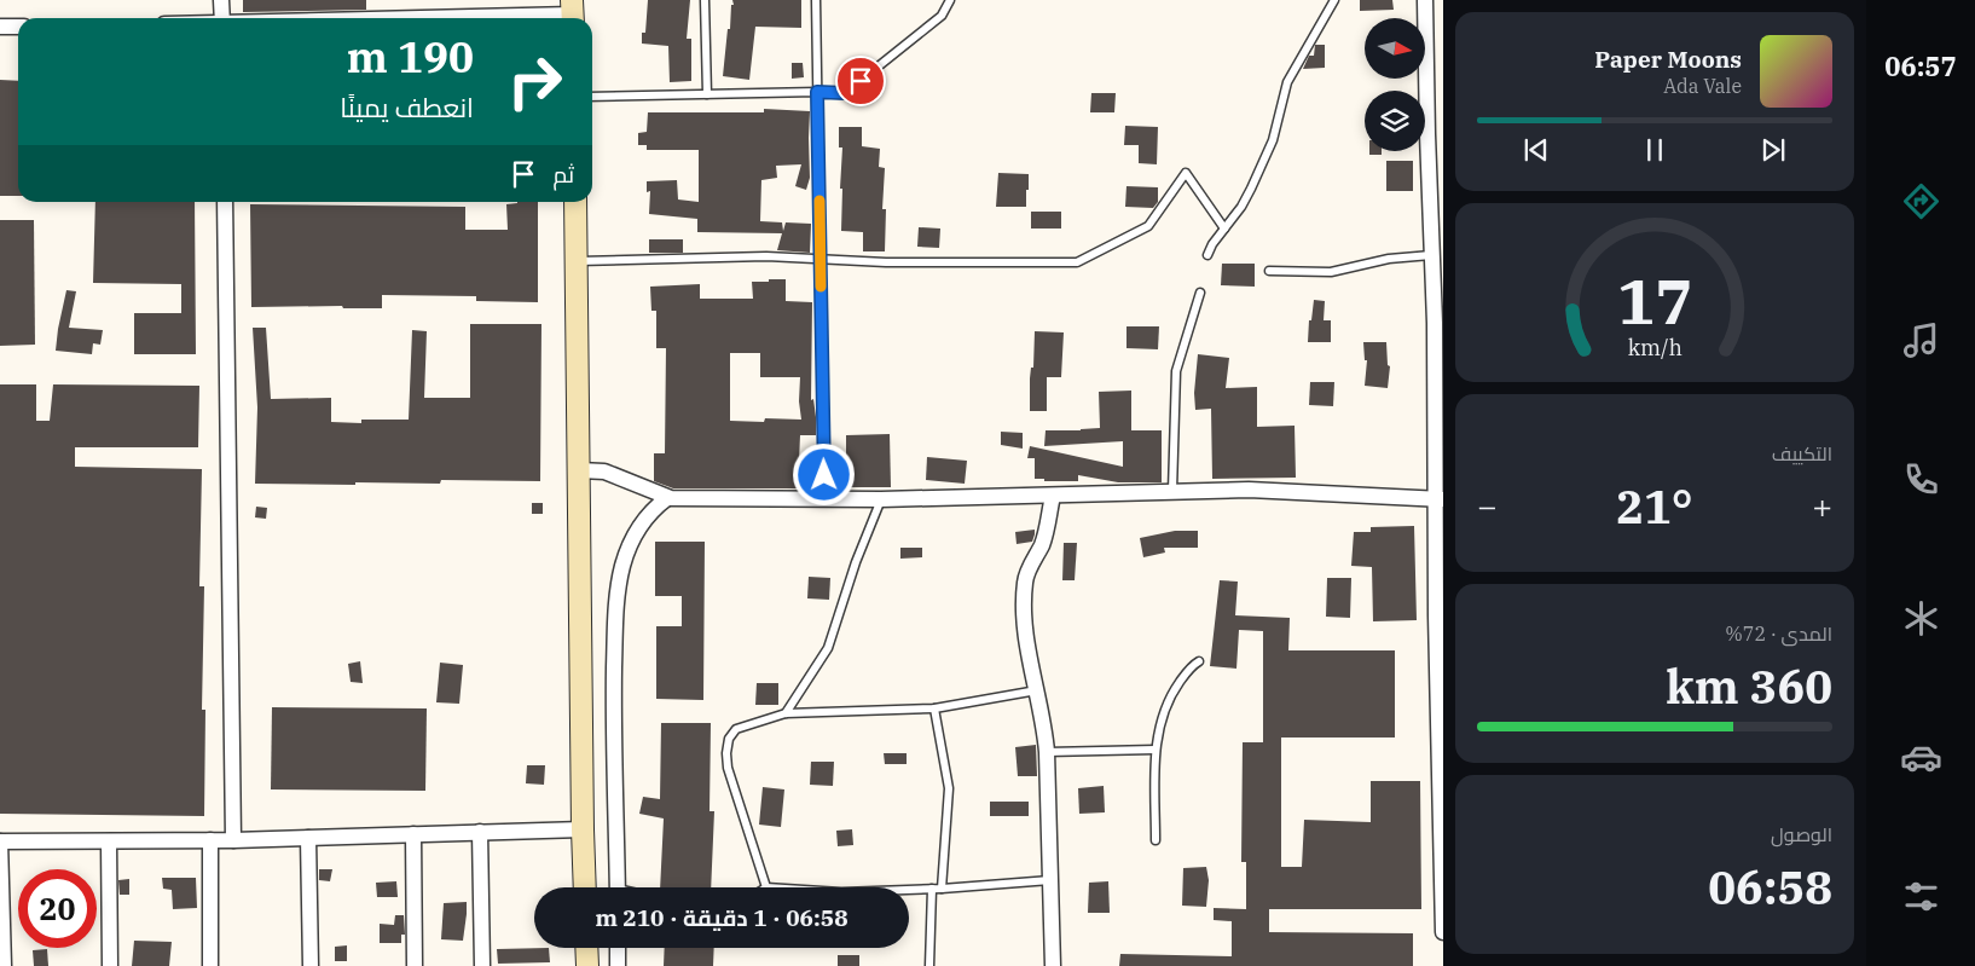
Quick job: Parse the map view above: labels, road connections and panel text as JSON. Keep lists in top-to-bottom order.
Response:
{
  "north": "right",
  "page": {
    "tabs": "06:57",
    "turn": ["190 m", "انعطف يمينًا"],
    "song": ["Paper Moons", "Ada Vale"],
    "then": "ثم",
    "tile": [
      "التكييف",
      ["المدى · 72%", "360 km"],
      ["الوصول", "06:58"]
    ],
    "heat": ["−", "21°", "+"],
    "limit": "20",
    "trip": "06:58 · 1 دقيقة · 210 m",
    "gauge": ["17", "km/h"]
  }
}
